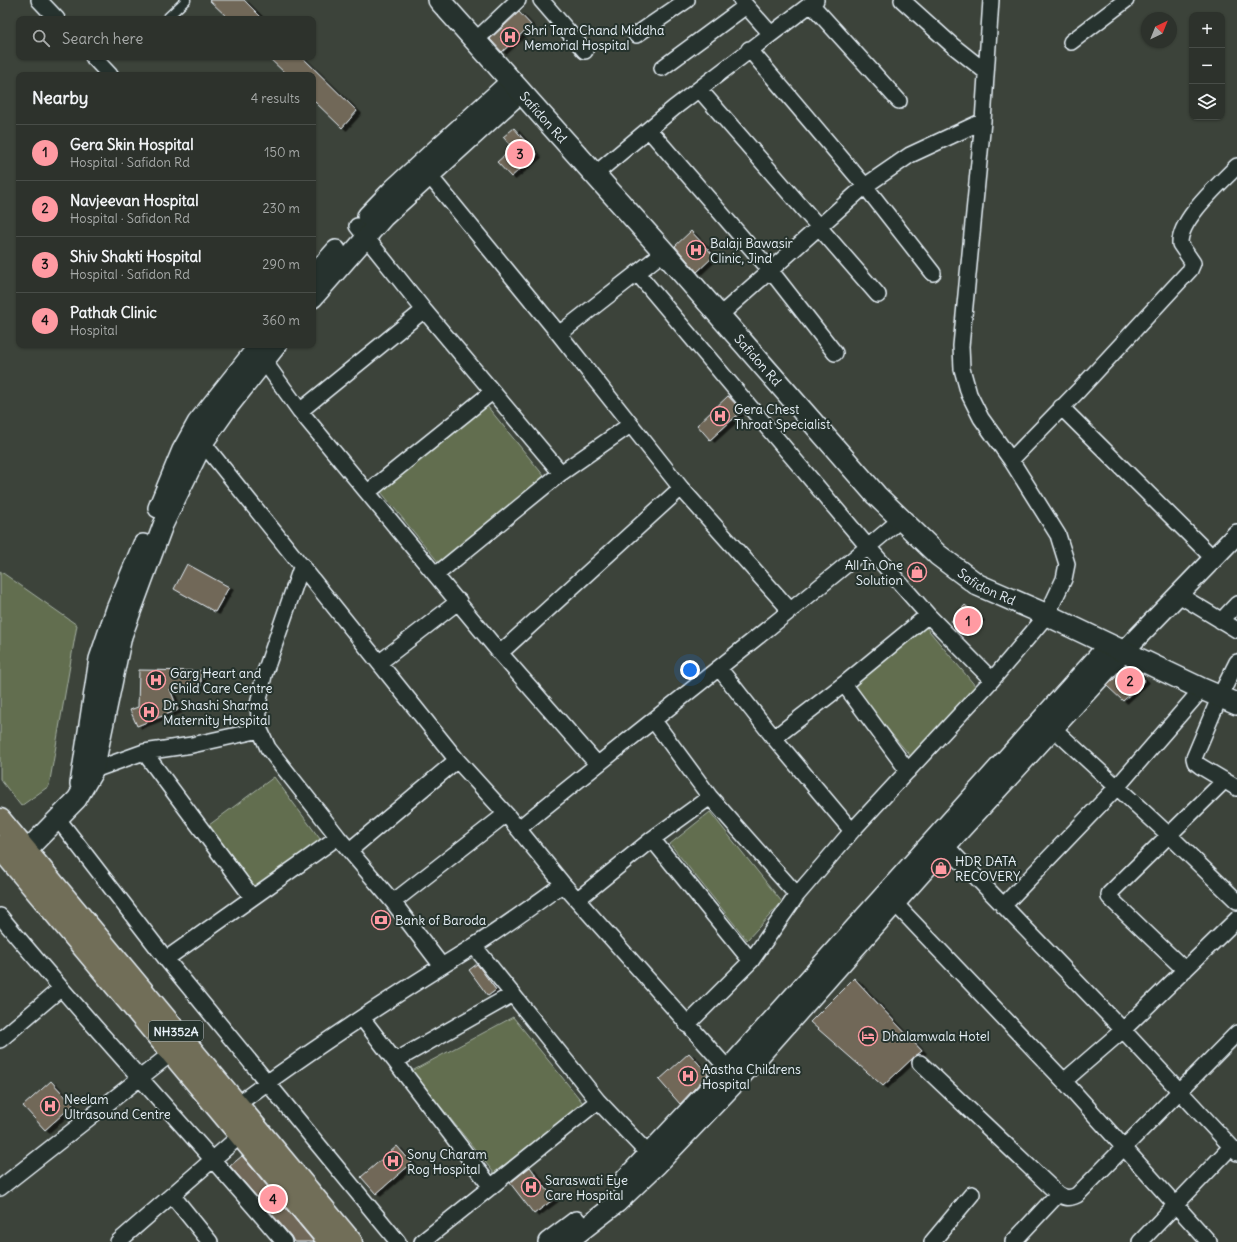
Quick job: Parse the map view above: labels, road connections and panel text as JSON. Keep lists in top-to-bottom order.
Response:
{
  "streets": {
    "highway": ["NH352A"],
    "main road": ["Safidon Rd"]
  },
  "places": {
    "hospital": [
      "Shri Tara Chand Middha Memorial Hospital",
      "Balaji Bawasir Clinic, Jind",
      "Gera Chest Throat Specialist",
      "Garg Heart and Child Care Centre",
      "Dr Shashi Sharma Maternity Hospital",
      "Aastha Childrens Hospital",
      "Neelam Ultrasound Centre",
      "Sony Charam Rog Hospital",
      "Saraswati Eye Care Hospital"
    ],
    "shop": ["All In One Solution", "HDR DATA RECOVERY"],
    "bank": ["Bank of Baroda"],
    "hotel": ["Dhalamwala Hotel"]
  },
  "north": "top right",
  "page": {
    "map_buttons": ["+", "−"],
    "search": "Search here",
    "heading": ["Nearby", "4 results"],
    "list": [
      {
        "mark": "1",
        "name": "Gera Skin Hospital",
        "note": "Hospital · Safidon Rd",
        "value": "150 m"
      },
      {
        "mark": "2",
        "name": "Navjeevan Hospital",
        "note": "Hospital · Safidon Rd",
        "value": "230 m"
      },
      {
        "mark": "3",
        "name": "Shiv Shakti Hospital",
        "note": "Hospital · Safidon Rd",
        "value": "290 m"
      },
      {
        "mark": "4",
        "name": "Pathak Clinic",
        "note": "Hospital",
        "value": "360 m"
      }
    ],
    "pins": [
      "3",
      "1",
      "2",
      "4"
    ]
  }
}
